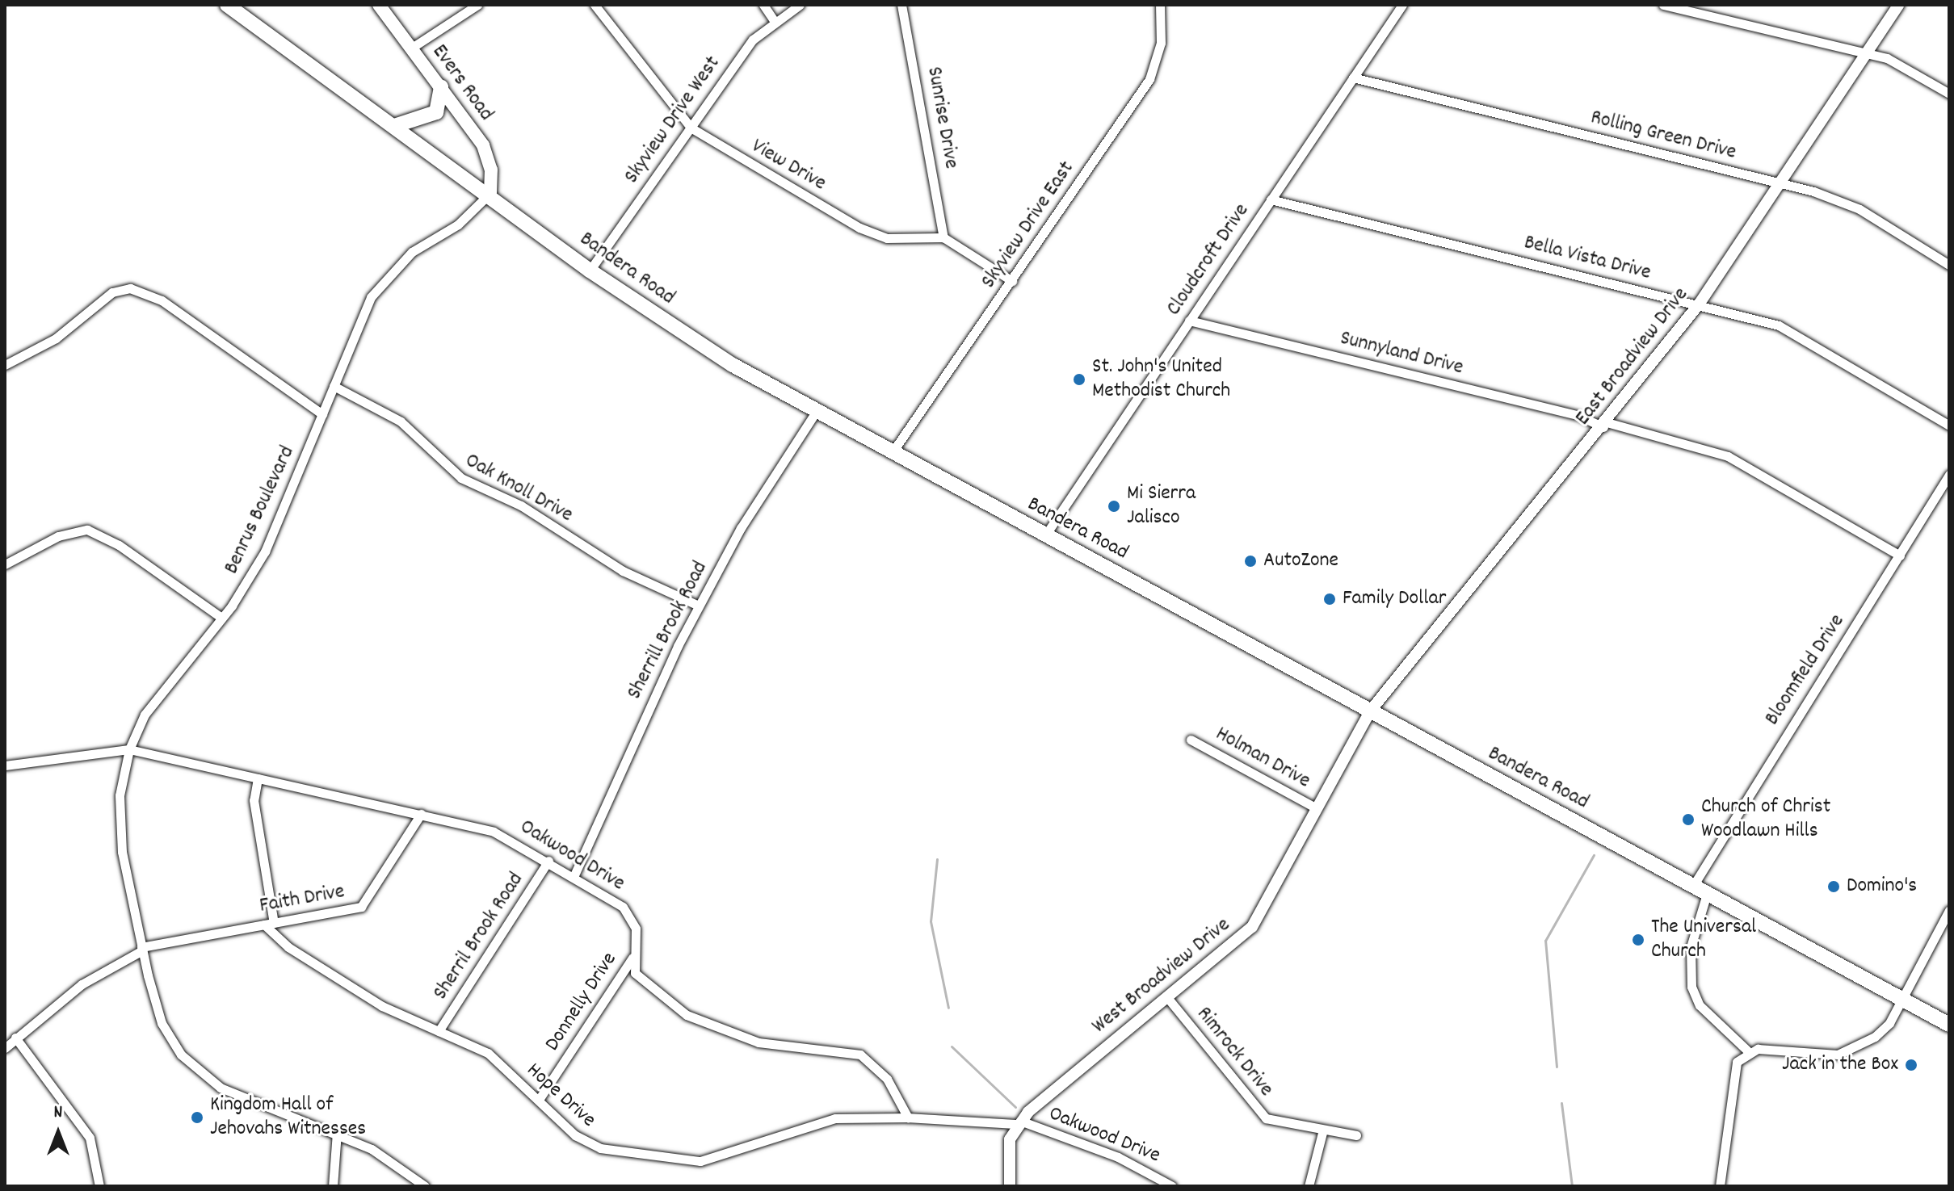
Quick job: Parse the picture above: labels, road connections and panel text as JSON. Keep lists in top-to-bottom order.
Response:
{
  "streets": {
    "main road": ["Evers Road", "Bandera Road"],
    "street": [
      "Sunrise Drive",
      "Skyview Drive West",
      "Rolling Green Drive",
      "View Drive",
      "Skyview Drive East",
      "Bella Vista Drive",
      "Cloudcroft Drive",
      "Sunnyland Drive",
      "East Broadview Drive",
      "Oak Knoll Drive",
      "Benrus Boulevard",
      "Sherrill Brook Road",
      "Bloomfield Drive",
      "Holman Drive",
      "Oakwood Drive",
      "Faith Drive",
      "Sherril Brook Road",
      "West Broadview Drive",
      "Donnelly Drive",
      "Rimrock Drive",
      "Hope Drive"
    ]
  },
  "crossings": [
    ["Evers Road", "Bandera Road"],
    ["Evers Road", "Benrus Boulevard"],
    ["Sunrise Drive", "View Drive"],
    ["Skyview Drive West", "View Drive"],
    ["Skyview Drive West", "Bandera Road"],
    ["Rolling Green Drive", "Cloudcroft Drive"],
    ["Rolling Green Drive", "East Broadview Drive"],
    ["View Drive", "Skyview Drive East"],
    ["Skyview Drive East", "Bandera Road"],
    ["Bella Vista Drive", "Cloudcroft Drive"],
    ["Bella Vista Drive", "East Broadview Drive"],
    ["Cloudcroft Drive", "Bandera Road"],
    ["Cloudcroft Drive", "Sunnyland Drive"],
    ["Bandera Road", "East Broadview Drive"],
    ["Bandera Road", "Benrus Boulevard"],
    ["Bandera Road", "Sherrill Brook Road"],
    ["Bandera Road", "Bloomfield Drive"],
    ["Bandera Road", "West Broadview Drive"],
    ["Sunnyland Drive", "East Broadview Drive"],
    ["Sunnyland Drive", "Bloomfield Drive"],
    ["East Broadview Drive", "West Broadview Drive"],
    ["Oak Knoll Drive", "Benrus Boulevard"],
    ["Oak Knoll Drive", "Sherrill Brook Road"],
    ["Benrus Boulevard", "Oakwood Drive"],
    ["Benrus Boulevard", "Faith Drive"],
    ["Sherrill Brook Road", "Oakwood Drive"],
    ["Holman Drive", "West Broadview Drive"],
    ["Oakwood Drive", "Faith Drive"],
    ["Oakwood Drive", "Sherril Brook Road"],
    ["Oakwood Drive", "West Broadview Drive"],
    ["Oakwood Drive", "Donnelly Drive"],
    ["Oakwood Drive", "Hope Drive"],
    ["Faith Drive", "Hope Drive"],
    ["Sherril Brook Road", "Hope Drive"],
    ["West Broadview Drive", "Rimrock Drive"],
    ["Donnelly Drive", "Hope Drive"]
  ],
  "places": [
    "St. John's United Methodist Church",
    "Mi Sierra Jalisco",
    "AutoZone",
    "Family Dollar",
    "Church of Christ Woodlawn Hills",
    "Domino's",
    "The Universal Church",
    "Jack in the Box",
    "Kingdom Hall of Jehovahs Witnesses"
  ],
  "north": "top"
}
